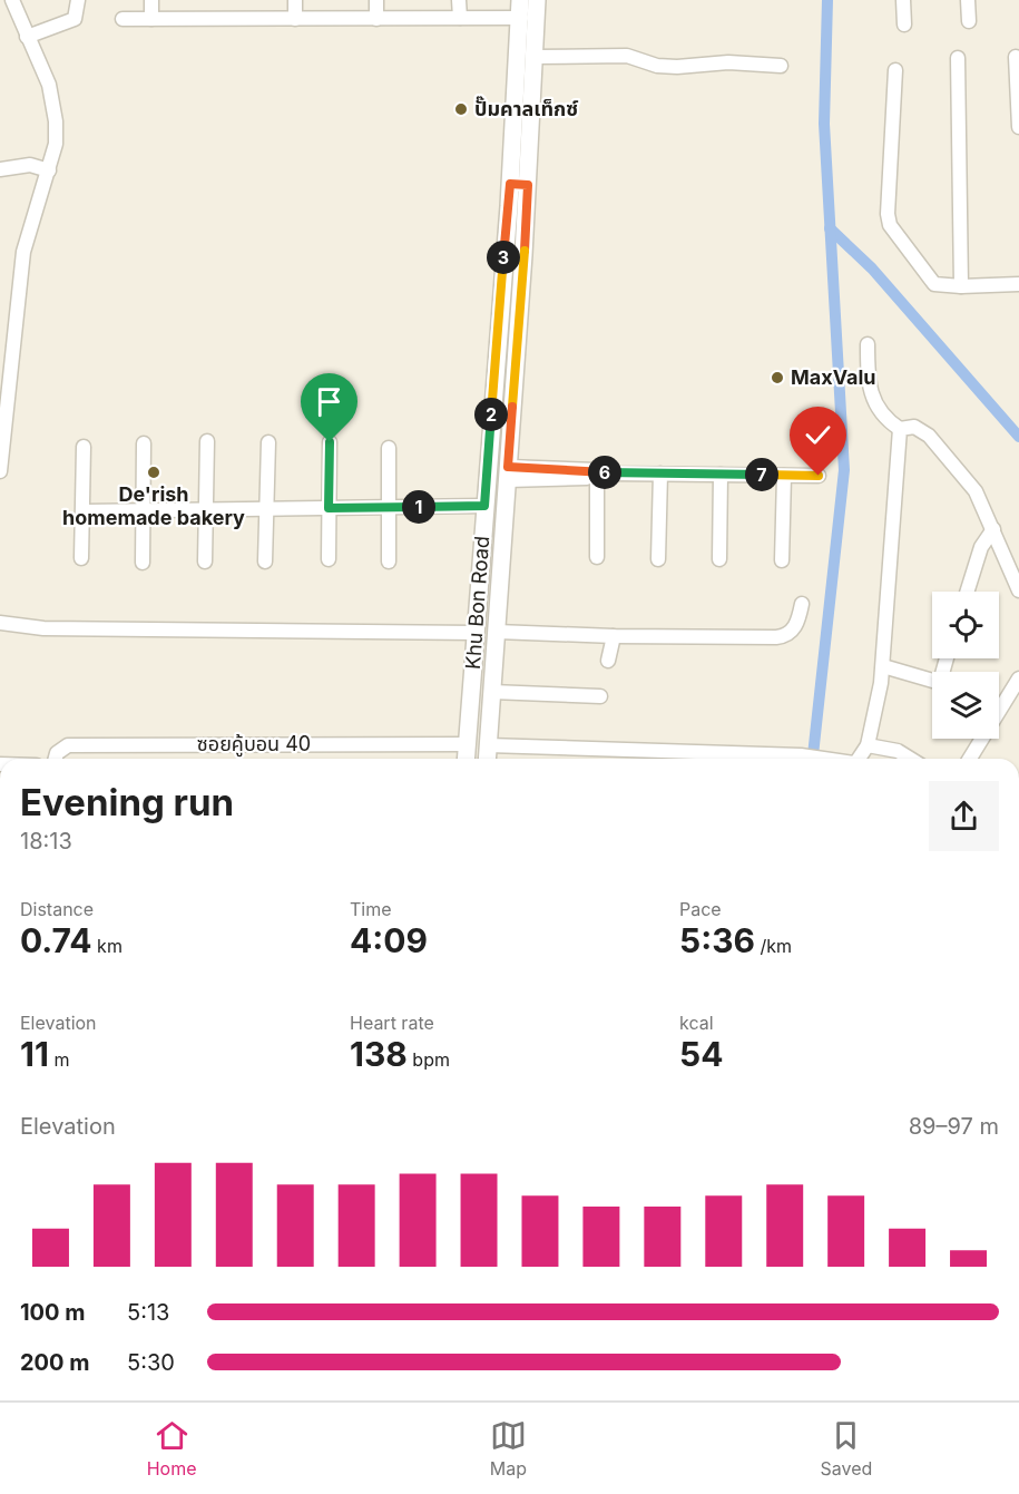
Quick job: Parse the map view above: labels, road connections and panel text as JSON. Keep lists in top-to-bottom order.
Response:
{
  "streets": {
    "main road": ["Khu Bon Road"],
    "street": ["ซอยคู้บอน 40"]
  },
  "crossings": [
    ["Khu Bon Road", "ซอยคู้บอน 40"]
  ],
  "places": ["ปั๊มคาลเท็กซ์", "MaxValu", "De'rish homemade bakery"],
  "page": {
    "pins": [
      "3",
      "2",
      "6",
      "7",
      "1"
    ],
    "heading": ["Evening run", "18:13"],
    "stats": [
      ["Distance", "0.74 km"],
      ["Time", "4:09"],
      ["Pace", "5:36 /km"],
      ["Elevation", "11 m"],
      ["Heart rate", "138 bpm"],
      ["kcal", "54"]
    ],
    "chart": ["Elevation", "89–97 m"],
    "list": [
      {
        "name": "100 m",
        "note": "5:13"
      },
      {
        "name": "200 m",
        "note": "5:30"
      }
    ],
    "tabs": ["Home", "Map", "Saved"]
  }
}
